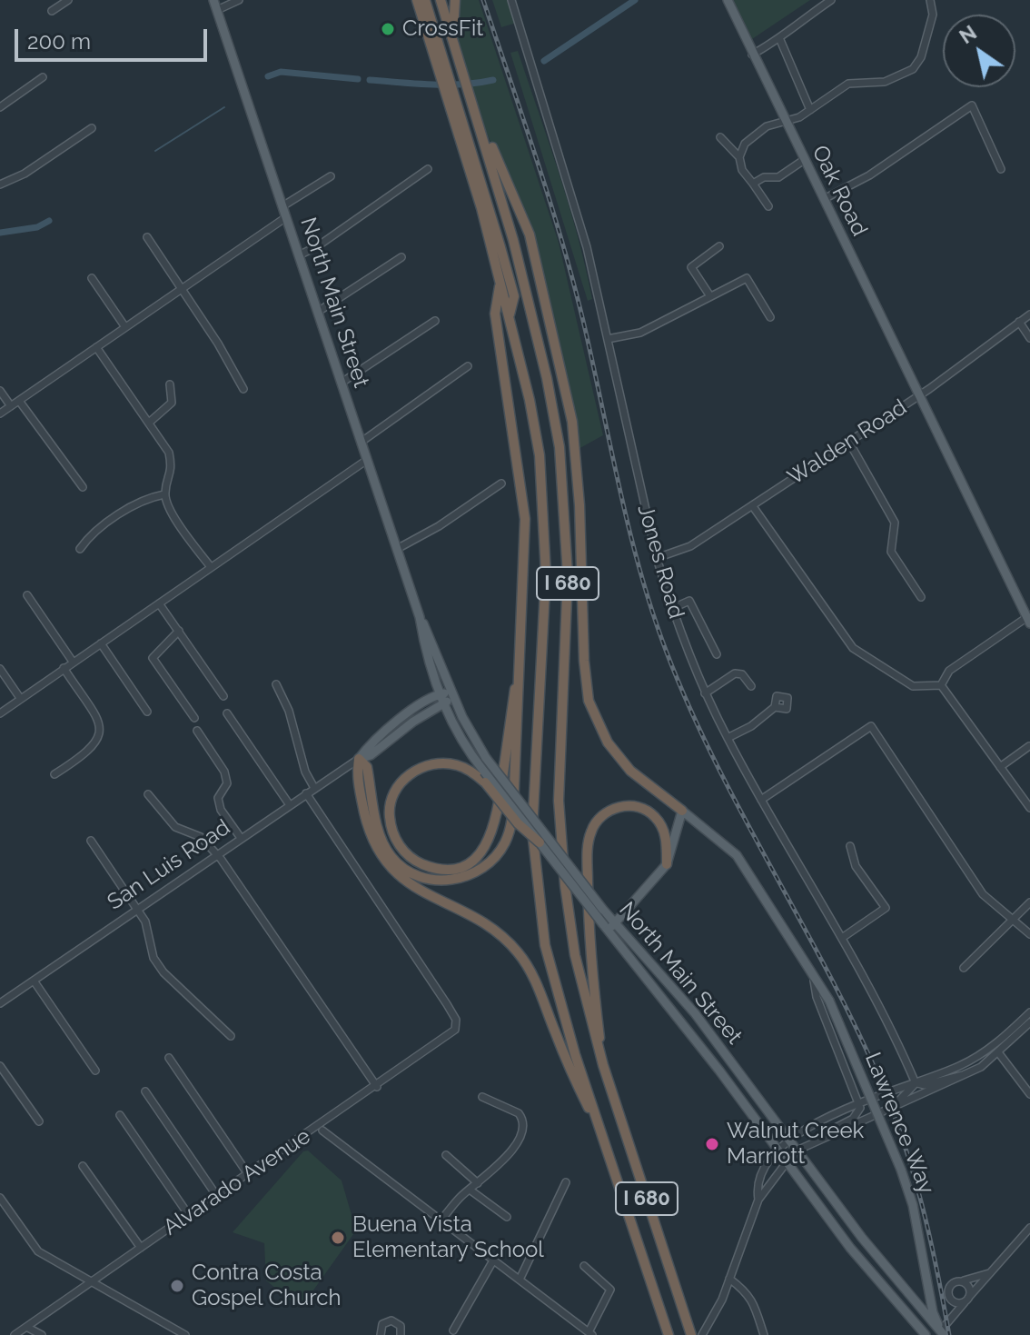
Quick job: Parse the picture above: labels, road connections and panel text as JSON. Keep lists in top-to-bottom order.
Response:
{
  "streets": {
    "highway": ["I 680"],
    "main road": [
      "Oak Road",
      "North Main Street",
      "San Luis Road",
      "Lawrence Way"
    ],
    "street": ["Walden Road", "Jones Road", "Alvarado Avenue"]
  },
  "crossings": [
    ["Oak Road", "Walden Road"],
    ["North Main Street", "San Luis Road"],
    ["North Main Street", "Lawrence Way"],
    ["Walden Road", "Jones Road"],
    ["San Luis Road", "Alvarado Avenue"]
  ],
  "places": [
    "CrossFit",
    "Walnut Creek Marriott",
    "Buena Vista Elementary School",
    "Contra Costa Gospel Church"
  ],
  "scale_bar": "200 m",
  "north": "top left"
}
